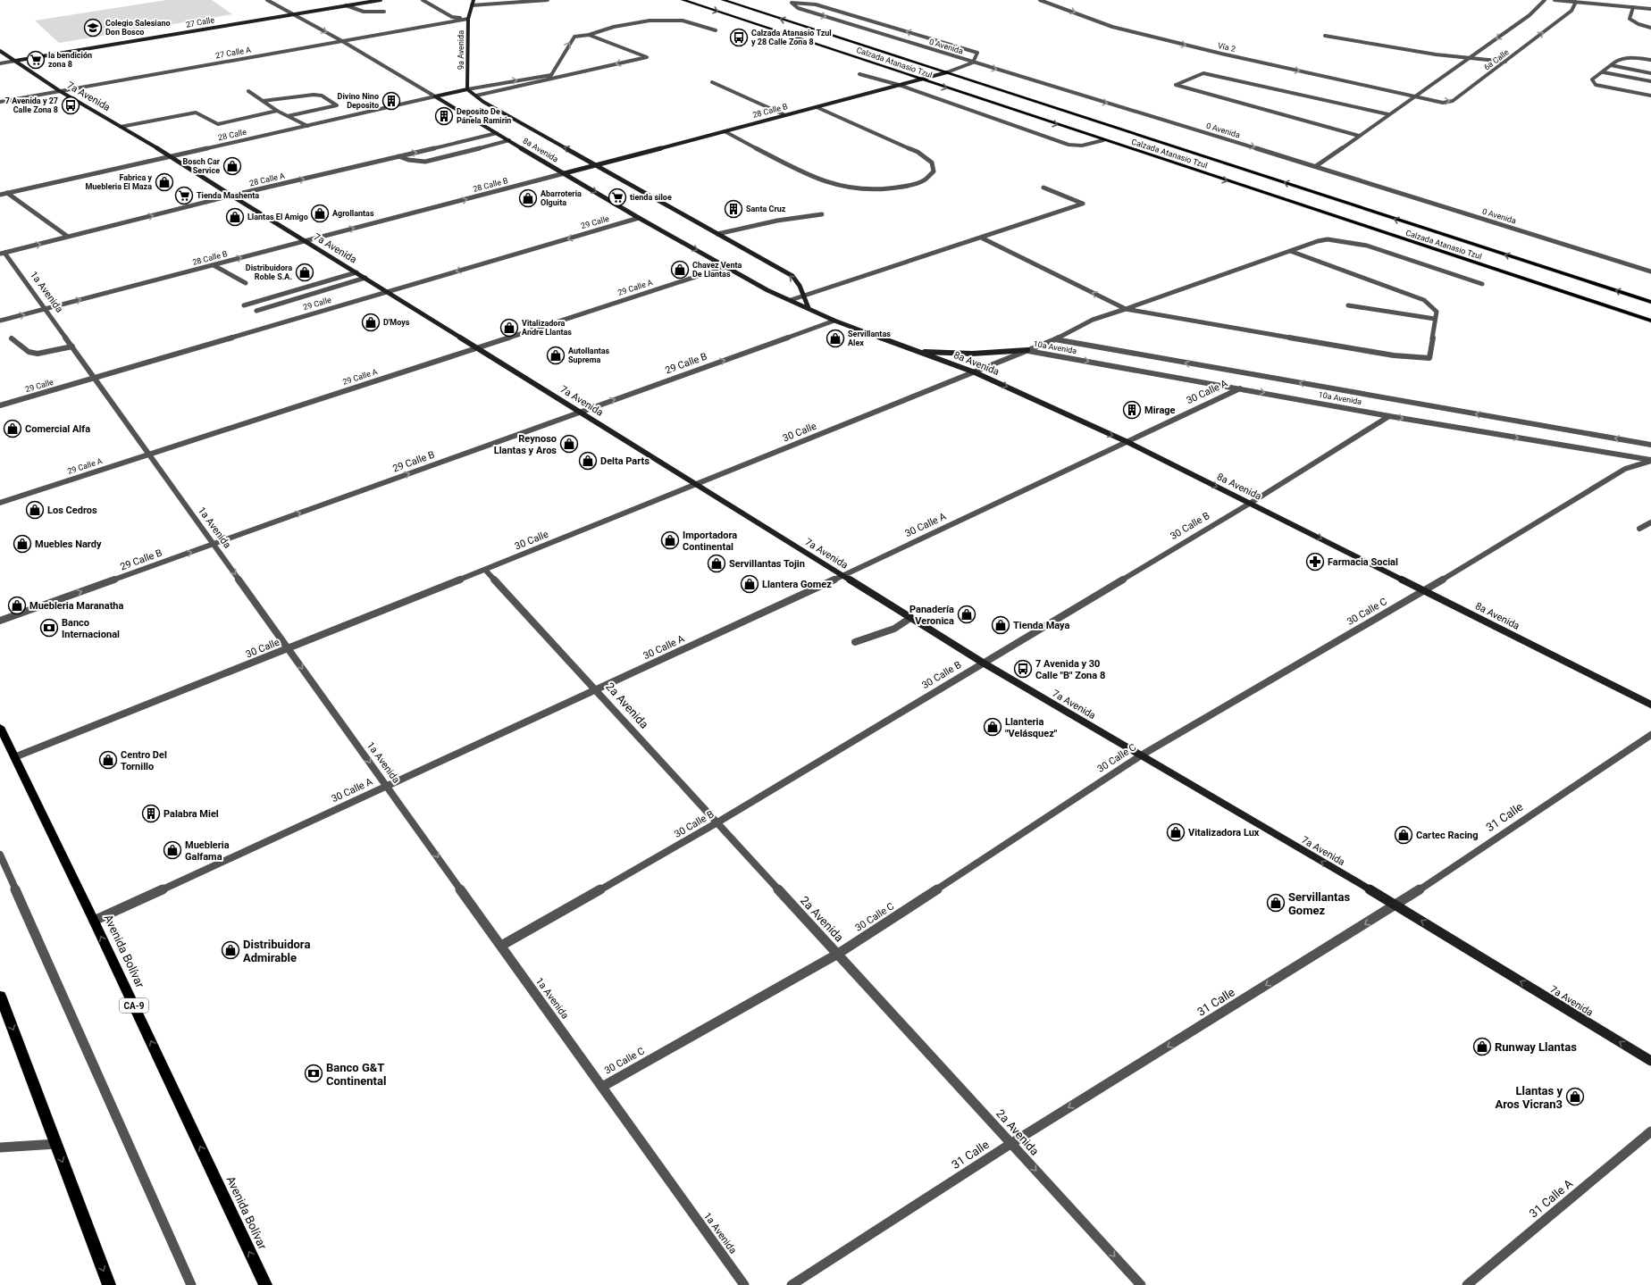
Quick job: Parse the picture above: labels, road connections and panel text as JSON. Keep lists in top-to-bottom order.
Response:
{
  "streets": {
    "main road": [
      "27 Calle",
      "9a Avenida",
      "Calzada Atanasio Tzul",
      "7a Avenida",
      "28 Calle B",
      "28 Calle",
      "8a Avenida",
      "Avenida Bolívar",
      "CA-9"
    ],
    "street": [
      "0 Avenida",
      "Vía 2",
      "27 Calle A",
      "6a Calle",
      "28 Calle A",
      "29 Calle",
      "29 Calle A",
      "1a Avenida",
      "10a Avenida",
      "29 Calle B",
      "30 Calle A",
      "30 Calle",
      "30 Calle B",
      "30 Calle C",
      "2a Avenida",
      "31 Calle",
      "31 Calle A"
    ]
  },
  "crossings": [
    ["27 Calle", "7a Avenida"],
    ["27 Calle", "8a Avenida"],
    ["0 Avenida", "6a Calle"],
    ["0 Avenida", "28 Calle B"],
    ["Vía 2", "6a Calle"],
    ["9a Avenida", "27 Calle A"],
    ["9a Avenida", "28 Calle"],
    ["9a Avenida", "8a Avenida"],
    ["27 Calle A", "7a Avenida"],
    ["27 Calle A", "8a Avenida"],
    ["Calzada Atanasio Tzul", "28 Calle B"],
    ["7a Avenida", "28 Calle B"],
    ["7a Avenida", "28 Calle"],
    ["7a Avenida", "28 Calle A"],
    ["7a Avenida", "29 Calle"],
    ["7a Avenida", "29 Calle A"],
    ["7a Avenida", "29 Calle B"],
    ["7a Avenida", "30 Calle A"],
    ["7a Avenida", "30 Calle"],
    ["7a Avenida", "30 Calle B"],
    ["7a Avenida", "30 Calle C"],
    ["7a Avenida", "31 Calle"],
    ["28 Calle B", "8a Avenida"],
    ["28 Calle B", "1a Avenida"],
    ["28 Calle", "8a Avenida"],
    ["8a Avenida", "28 Calle A"],
    ["8a Avenida", "29 Calle"],
    ["8a Avenida", "29 Calle A"],
    ["8a Avenida", "29 Calle B"],
    ["8a Avenida", "30 Calle A"],
    ["8a Avenida", "30 Calle"],
    ["8a Avenida", "30 Calle B"],
    ["8a Avenida", "30 Calle C"],
    ["28 Calle A", "1a Avenida"],
    ["29 Calle", "1a Avenida"],
    ["29 Calle A", "1a Avenida"],
    ["1a Avenida", "29 Calle B"],
    ["1a Avenida", "30 Calle A"],
    ["1a Avenida", "30 Calle"],
    ["1a Avenida", "30 Calle B"],
    ["1a Avenida", "30 Calle C"],
    ["10a Avenida", "30 Calle A"],
    ["10a Avenida", "30 Calle"],
    ["10a Avenida", "30 Calle B"],
    ["10a Avenida", "30 Calle C"],
    ["30 Calle A", "2a Avenida"],
    ["30 Calle A", "Avenida Bolívar"],
    ["30 Calle", "2a Avenida"],
    ["30 Calle", "Avenida Bolívar"],
    ["30 Calle B", "2a Avenida"],
    ["30 Calle C", "2a Avenida"],
    ["2a Avenida", "31 Calle"]
  ],
  "one_way": [
    "Vía 2",
    "28 Calle B",
    "28 Calle A",
    "29 Calle",
    "1a Avenida",
    "29 Calle B",
    "31 Calle",
    "Avenida Bolívar"
  ],
  "places": {
    "school or university": ["Colegio Salesiano Don Bosco"],
    "bus stop": ["Calzada Atanasio Tzul y 28 Calle Zona 8", "7 Avenida y 27 Calle Zona 8", "7 Avenida y 30 Calle \"B\" Zona 8"],
    "supermarket": ["la bendición zona 8", "Tienda Mashenta", "tienda siloe"],
    "building": [
      "Divino Nino Deposito",
      "Deposito De Pánela Ramirin",
      "Santa Cruz",
      "Mirage",
      "Palabra Miel"
    ],
    "shop": [
      "Bosch Car Service",
      "Fabrica y Muebleria El Maza",
      "Abarroteria Olguita",
      "Agrollantas",
      "Llantas El Amigo",
      "Chavez Venta De Llantas",
      "Distribuidora Roble S.A.",
      "D'Moys",
      "Vitalizadora Andre Llantas",
      "Servillantas Alex",
      "Autollantas Suprema",
      "Comercial Alfa",
      "Reynoso Llantas y Aros",
      "Delta Parts",
      "Los Cedros",
      "Importadora Continental",
      "Muebles Nardy",
      "Servillantas Tojin",
      "Llantera Gomez",
      "Muebleria Maranatha",
      "Panadería Veronica",
      "Tienda Maya",
      "Llanteria \"Velásquez\"",
      "Centro Del Tornillo",
      "Vitalizadora Lux",
      "Cartec Racing",
      "Muebleria Galfama",
      "Servillantas Gomez",
      "Distribuidora Admirable",
      "Runway Llantas",
      "Llantas y Aros Vicran3"
    ],
    "pharmacy": ["Farmacia Social"],
    "bank": ["Banco Internacional", "Banco G&T Continental"]
  }
}
